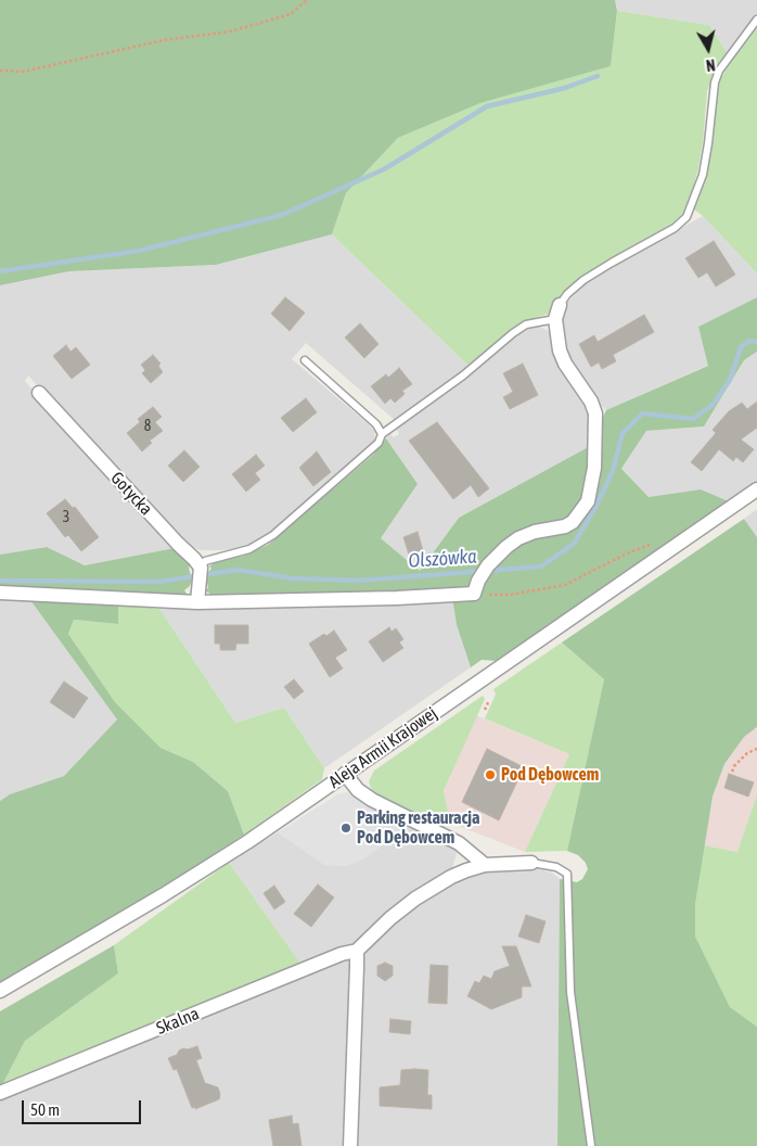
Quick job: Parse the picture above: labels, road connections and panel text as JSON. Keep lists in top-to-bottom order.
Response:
{
  "streets": {
    "street": ["Gotycka", "Aleja Armii Krajowej", "Skalna"]
  },
  "water": ["Olszówka"],
  "places": ["Pod Dębowcem", "Parking restauracja Pod Dębowcem"],
  "house_numbers": ["8", "3"],
  "scale_bar": "50 m",
  "north": "bottom"
}
